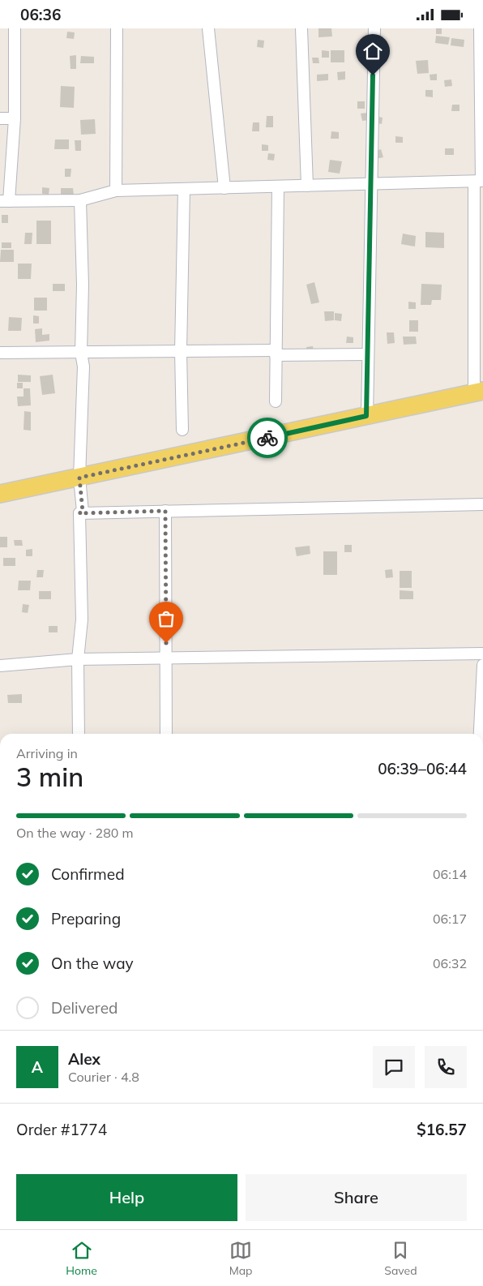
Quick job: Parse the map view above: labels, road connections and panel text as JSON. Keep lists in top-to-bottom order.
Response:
{
  "page": {
    "status": "06:36",
    "heading": ["3 min", "Arriving in", "06:39–06:44"],
    "panel": [
      "Alex",
      "Courier · 4.8",
      "Order #1774",
      "$16.57"
    ],
    "bar": "On the way · 280 m",
    "list": [
      ["Confirmed", "06:14"],
      ["Preparing", "06:17"],
      ["On the way", "06:32"],
      "Delivered"
    ],
    "round": "A",
    "buttons": ["Help", "Share"],
    "tabs": ["Home", "Map", "Saved"]
  }
}
